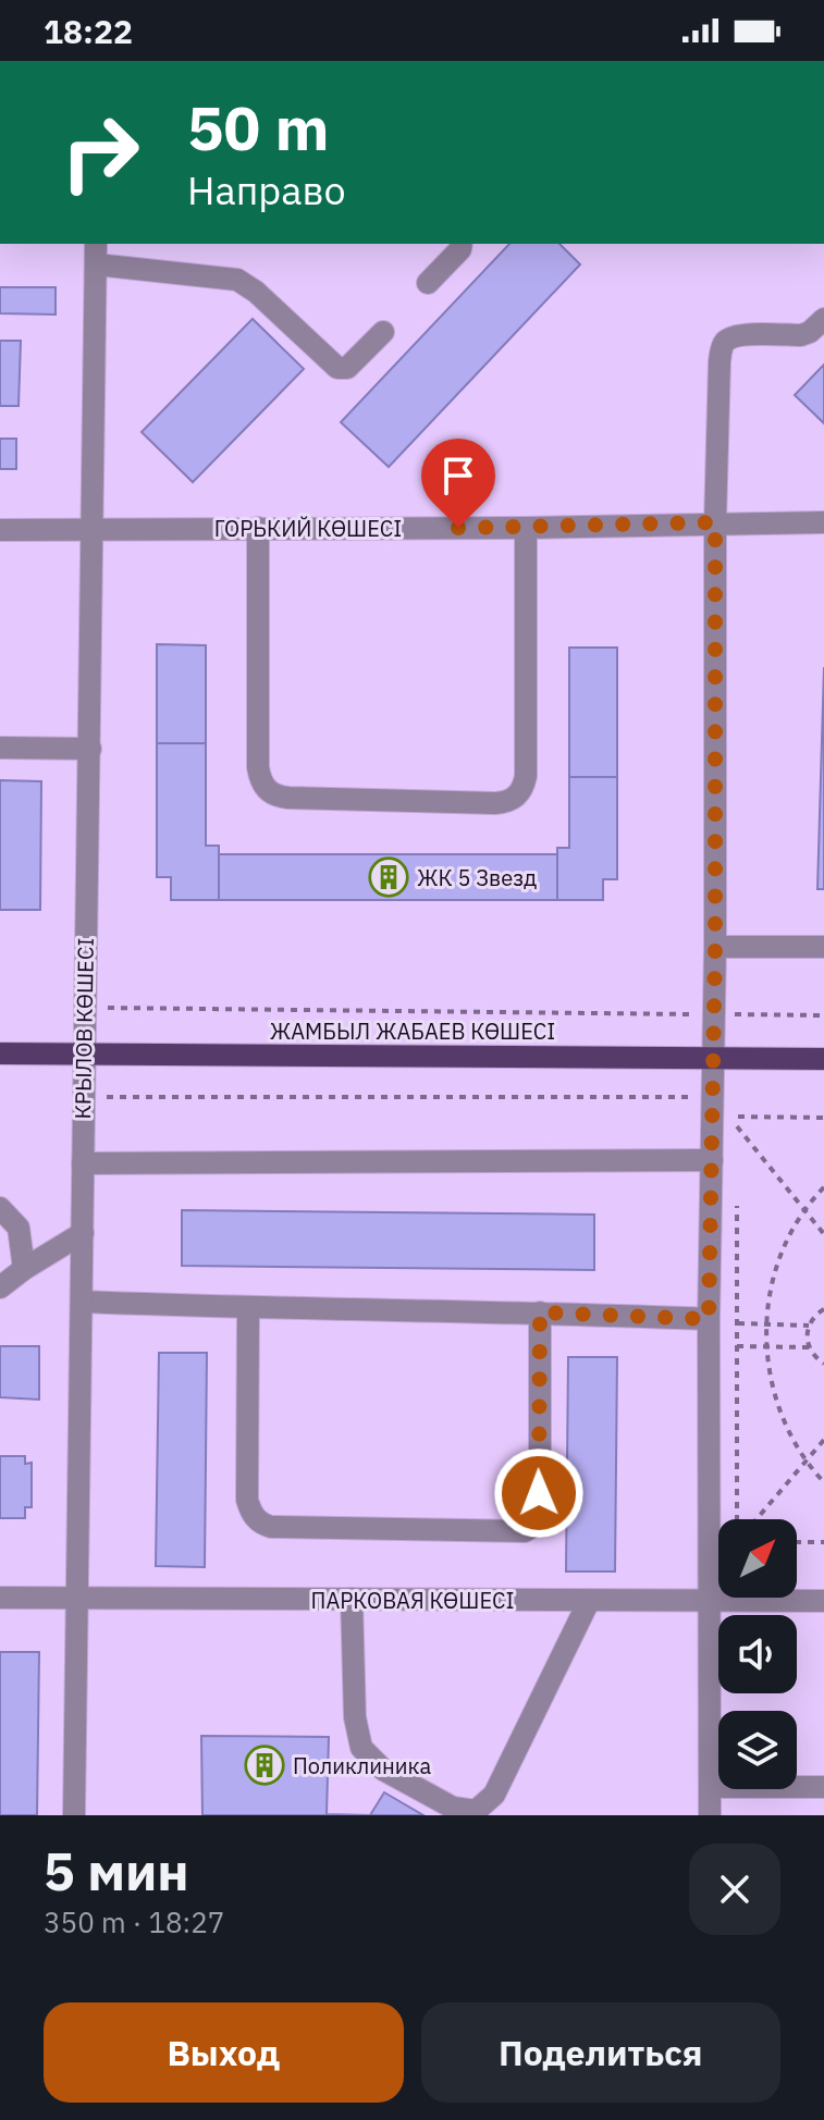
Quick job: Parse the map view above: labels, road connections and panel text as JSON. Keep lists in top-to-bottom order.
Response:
{
  "streets": {
    "main road": ["ЖАМБЫЛ ЖАБАЕВ КӨШЕСІ"],
    "street": ["ГОРЬКИЙ КӨШЕСІ", "КРЫЛОВ КӨШЕСІ", "ПАРКОВАЯ КӨШЕСІ"]
  },
  "crossings": [
    ["ГОРЬКИЙ КӨШЕСІ", "КРЫЛОВ КӨШЕСІ"],
    ["КРЫЛОВ КӨШЕСІ", "ЖАМБЫЛ ЖАБАЕВ КӨШЕСІ"],
    ["КРЫЛОВ КӨШЕСІ", "ПАРКОВАЯ КӨШЕСІ"]
  ],
  "places": {
    "building": ["ЖК 5 Звезд", "Поликлиника"]
  },
  "north": "top right",
  "page": {
    "status": "18:22",
    "turn": ["50 m", "Направо"],
    "heading": ["5 мин", "350 m · 18:27"],
    "buttons": ["Выход", "Поделиться"]
  }
}
